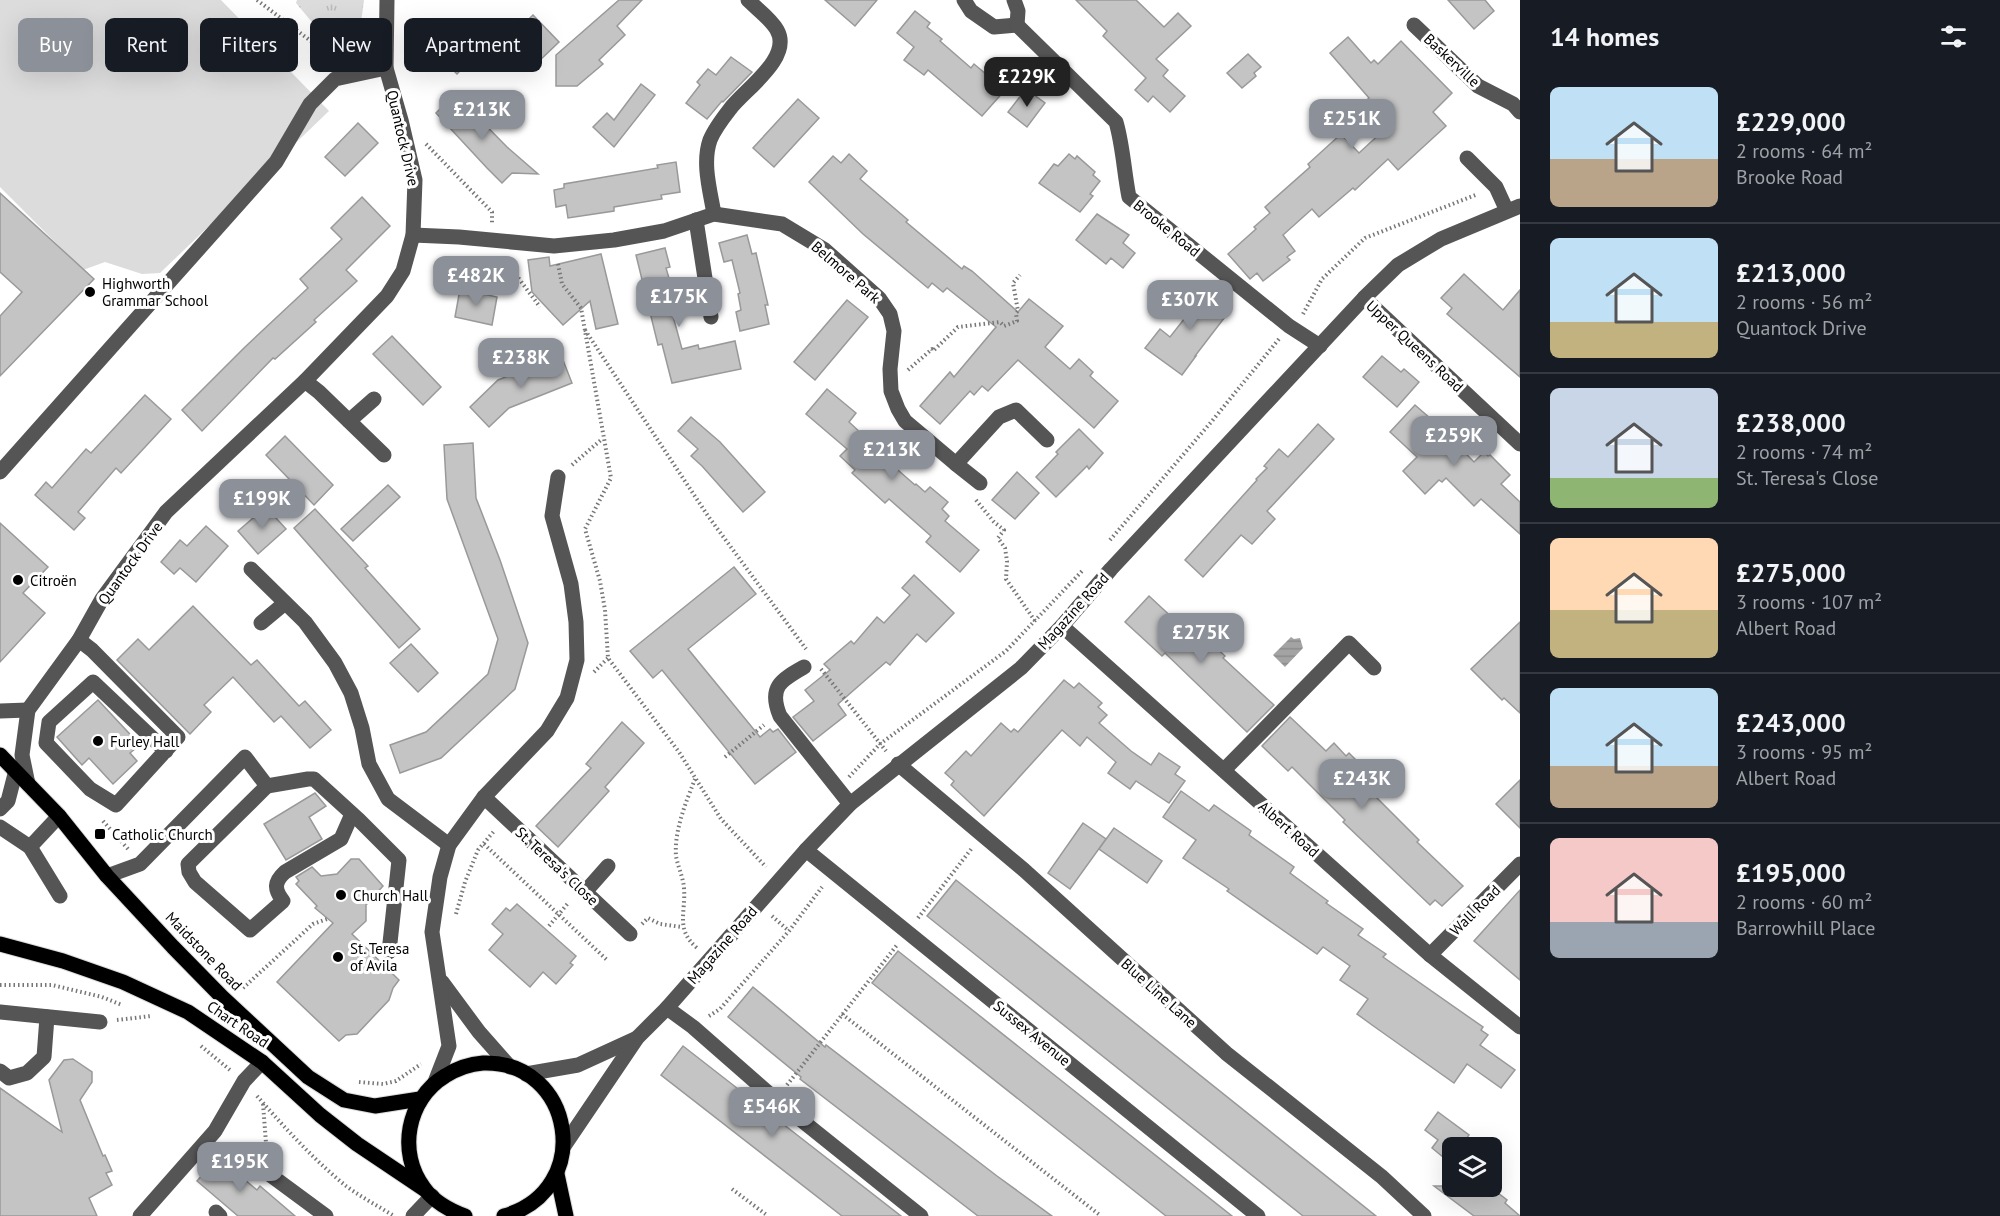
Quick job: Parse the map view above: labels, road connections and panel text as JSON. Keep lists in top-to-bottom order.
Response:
{
  "streets": {
    "main road": ["Maidstone Road", "Chart Road"],
    "street": [
      "Baskerville",
      "Quantock Drive",
      "Brooke Road",
      "Belmore Park",
      "Upper Queens Road",
      "Magazine Road",
      "Albert Road",
      "St. Teresa's Close",
      "Wall Road",
      "Blue Line Lane",
      "Sussex Avenue"
    ]
  },
  "crossings": [
    ["Quantock Drive", "Belmore Park"],
    ["Quantock Drive", "Maidstone Road"],
    ["Brooke Road", "Magazine Road"],
    ["Upper Queens Road", "Magazine Road"],
    ["Magazine Road", "Albert Road"],
    ["Magazine Road", "Blue Line Lane"],
    ["Magazine Road", "Sussex Avenue"],
    ["Albert Road", "Wall Road"]
  ],
  "places": {
    "other": [
      "Highworth Grammar School",
      "Citroën",
      "Furley Hall",
      "Church Hall",
      "St. Teresa of Avila"
    ],
    "transit": ["Catholic Church"]
  },
  "page": {
    "heading": "14 homes",
    "chip": [
      "Buy",
      "Rent",
      "Filters",
      "New",
      "Apartment"
    ],
    "price": [
      "£229K",
      "£213K",
      "£251K",
      "£482K",
      "£175K",
      "£307K",
      "£238K",
      "£259K",
      "£213K",
      "£199K",
      "£275K",
      "£243K",
      "£546K",
      "£195K"
    ],
    "list": [
      {
        "name": "£229,000",
        "note": "2 rooms · 64 m² · Brooke Road"
      },
      {
        "name": "£213,000",
        "note": "2 rooms · 56 m² · Quantock Drive"
      },
      {
        "name": "£238,000",
        "note": "2 rooms · 74 m² · St. Teresa's Close"
      },
      {
        "name": "£275,000",
        "note": "3 rooms · 107 m² · Albert Road"
      },
      {
        "name": "£243,000",
        "note": "3 rooms · 95 m² · Albert Road"
      },
      {
        "name": "£195,000",
        "note": "2 rooms · 60 m² · Barrowhill Place"
      }
    ]
  }
}
